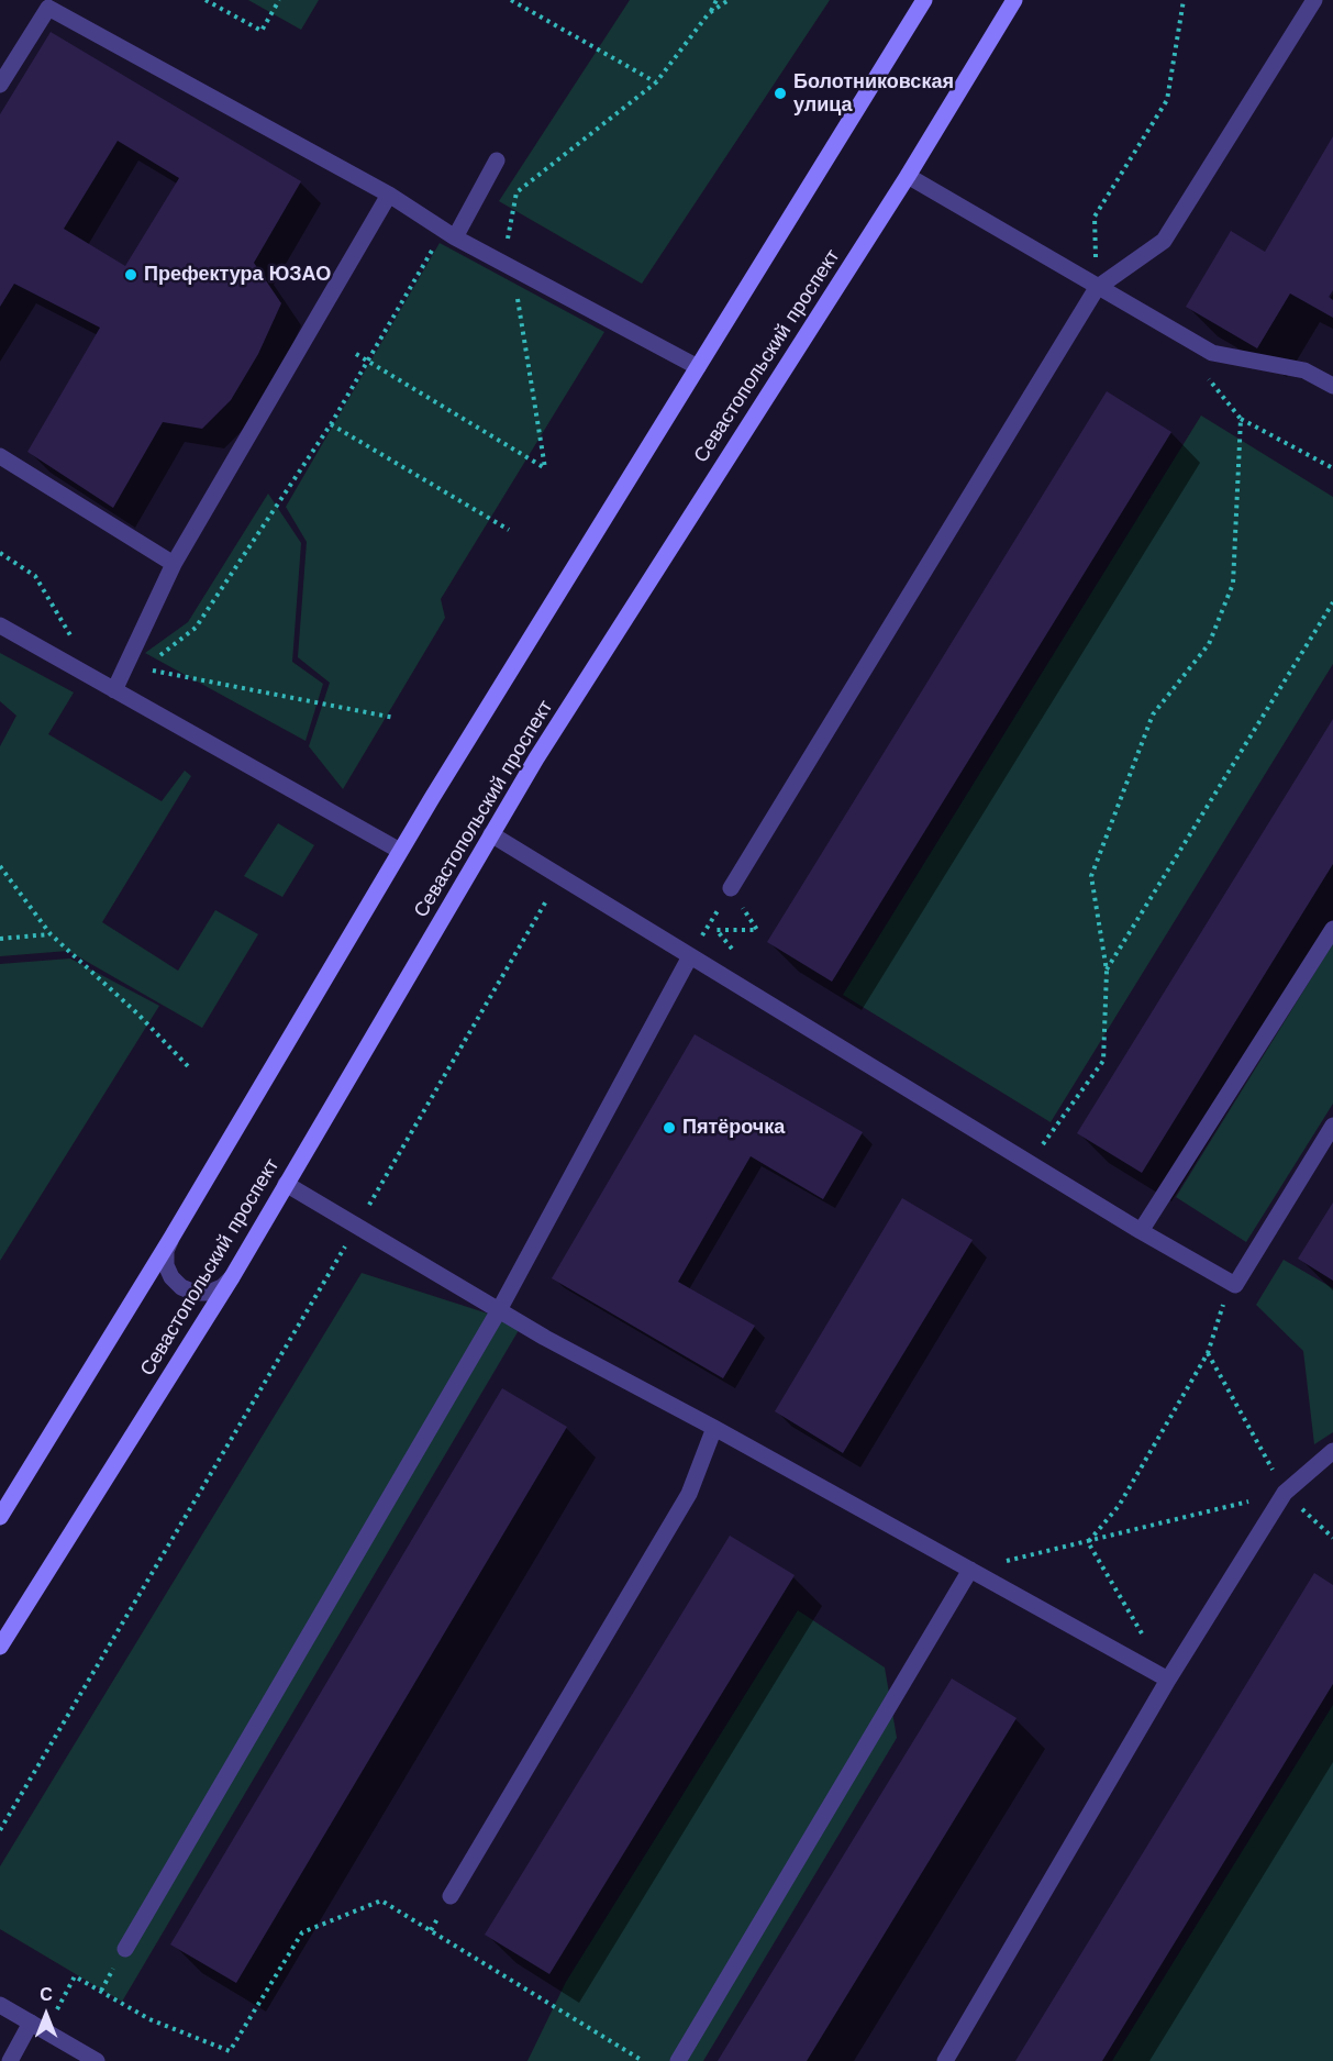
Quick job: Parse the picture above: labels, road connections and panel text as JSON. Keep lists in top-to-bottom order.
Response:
{
  "streets": {
    "main road": ["Севастопольский проспект"]
  },
  "places": ["Болотниковская улица", "Префектура ЮЗАО", "Пятёрочка"],
  "north": "top"
}
